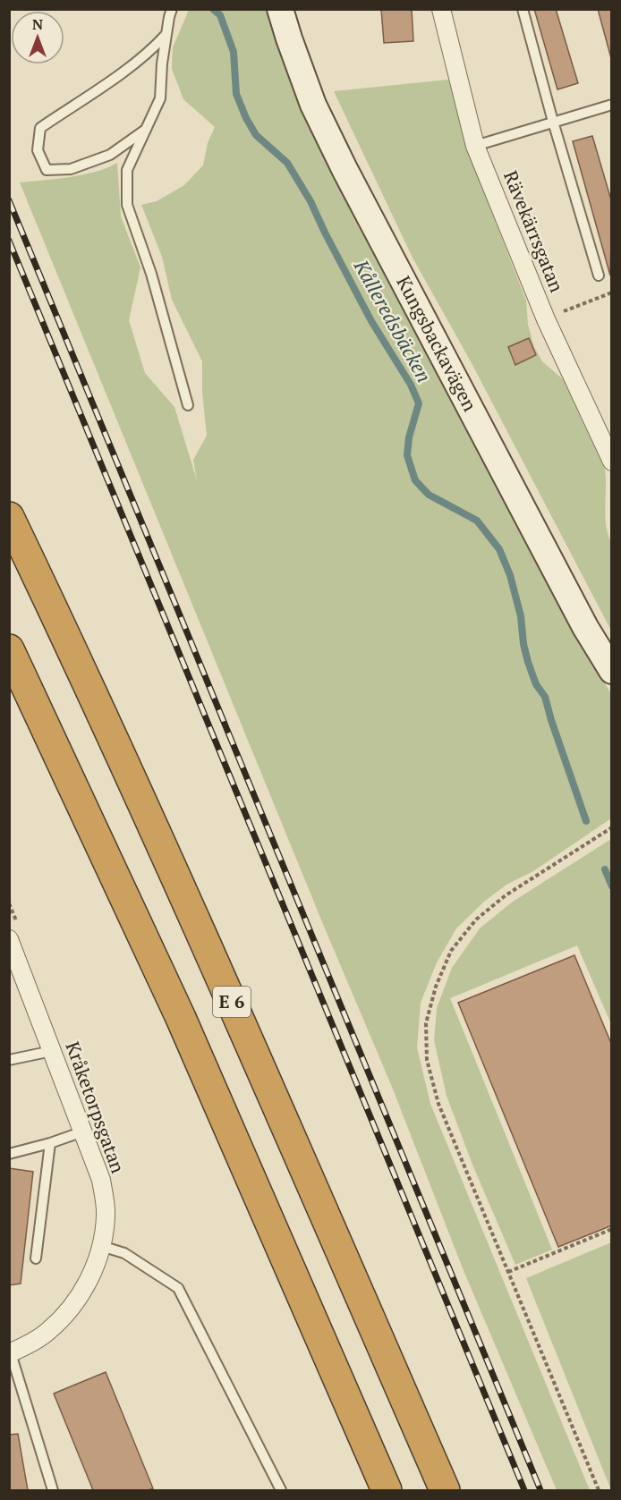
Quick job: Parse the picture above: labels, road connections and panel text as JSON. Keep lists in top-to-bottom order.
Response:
{
  "streets": {
    "highway": ["E 6"],
    "street": ["Rävekärrsgatan", "Kungsbackavägen", "Kråketorpsgatan"]
  },
  "water": ["Kålleredsbäcken"],
  "north": "top"
}
